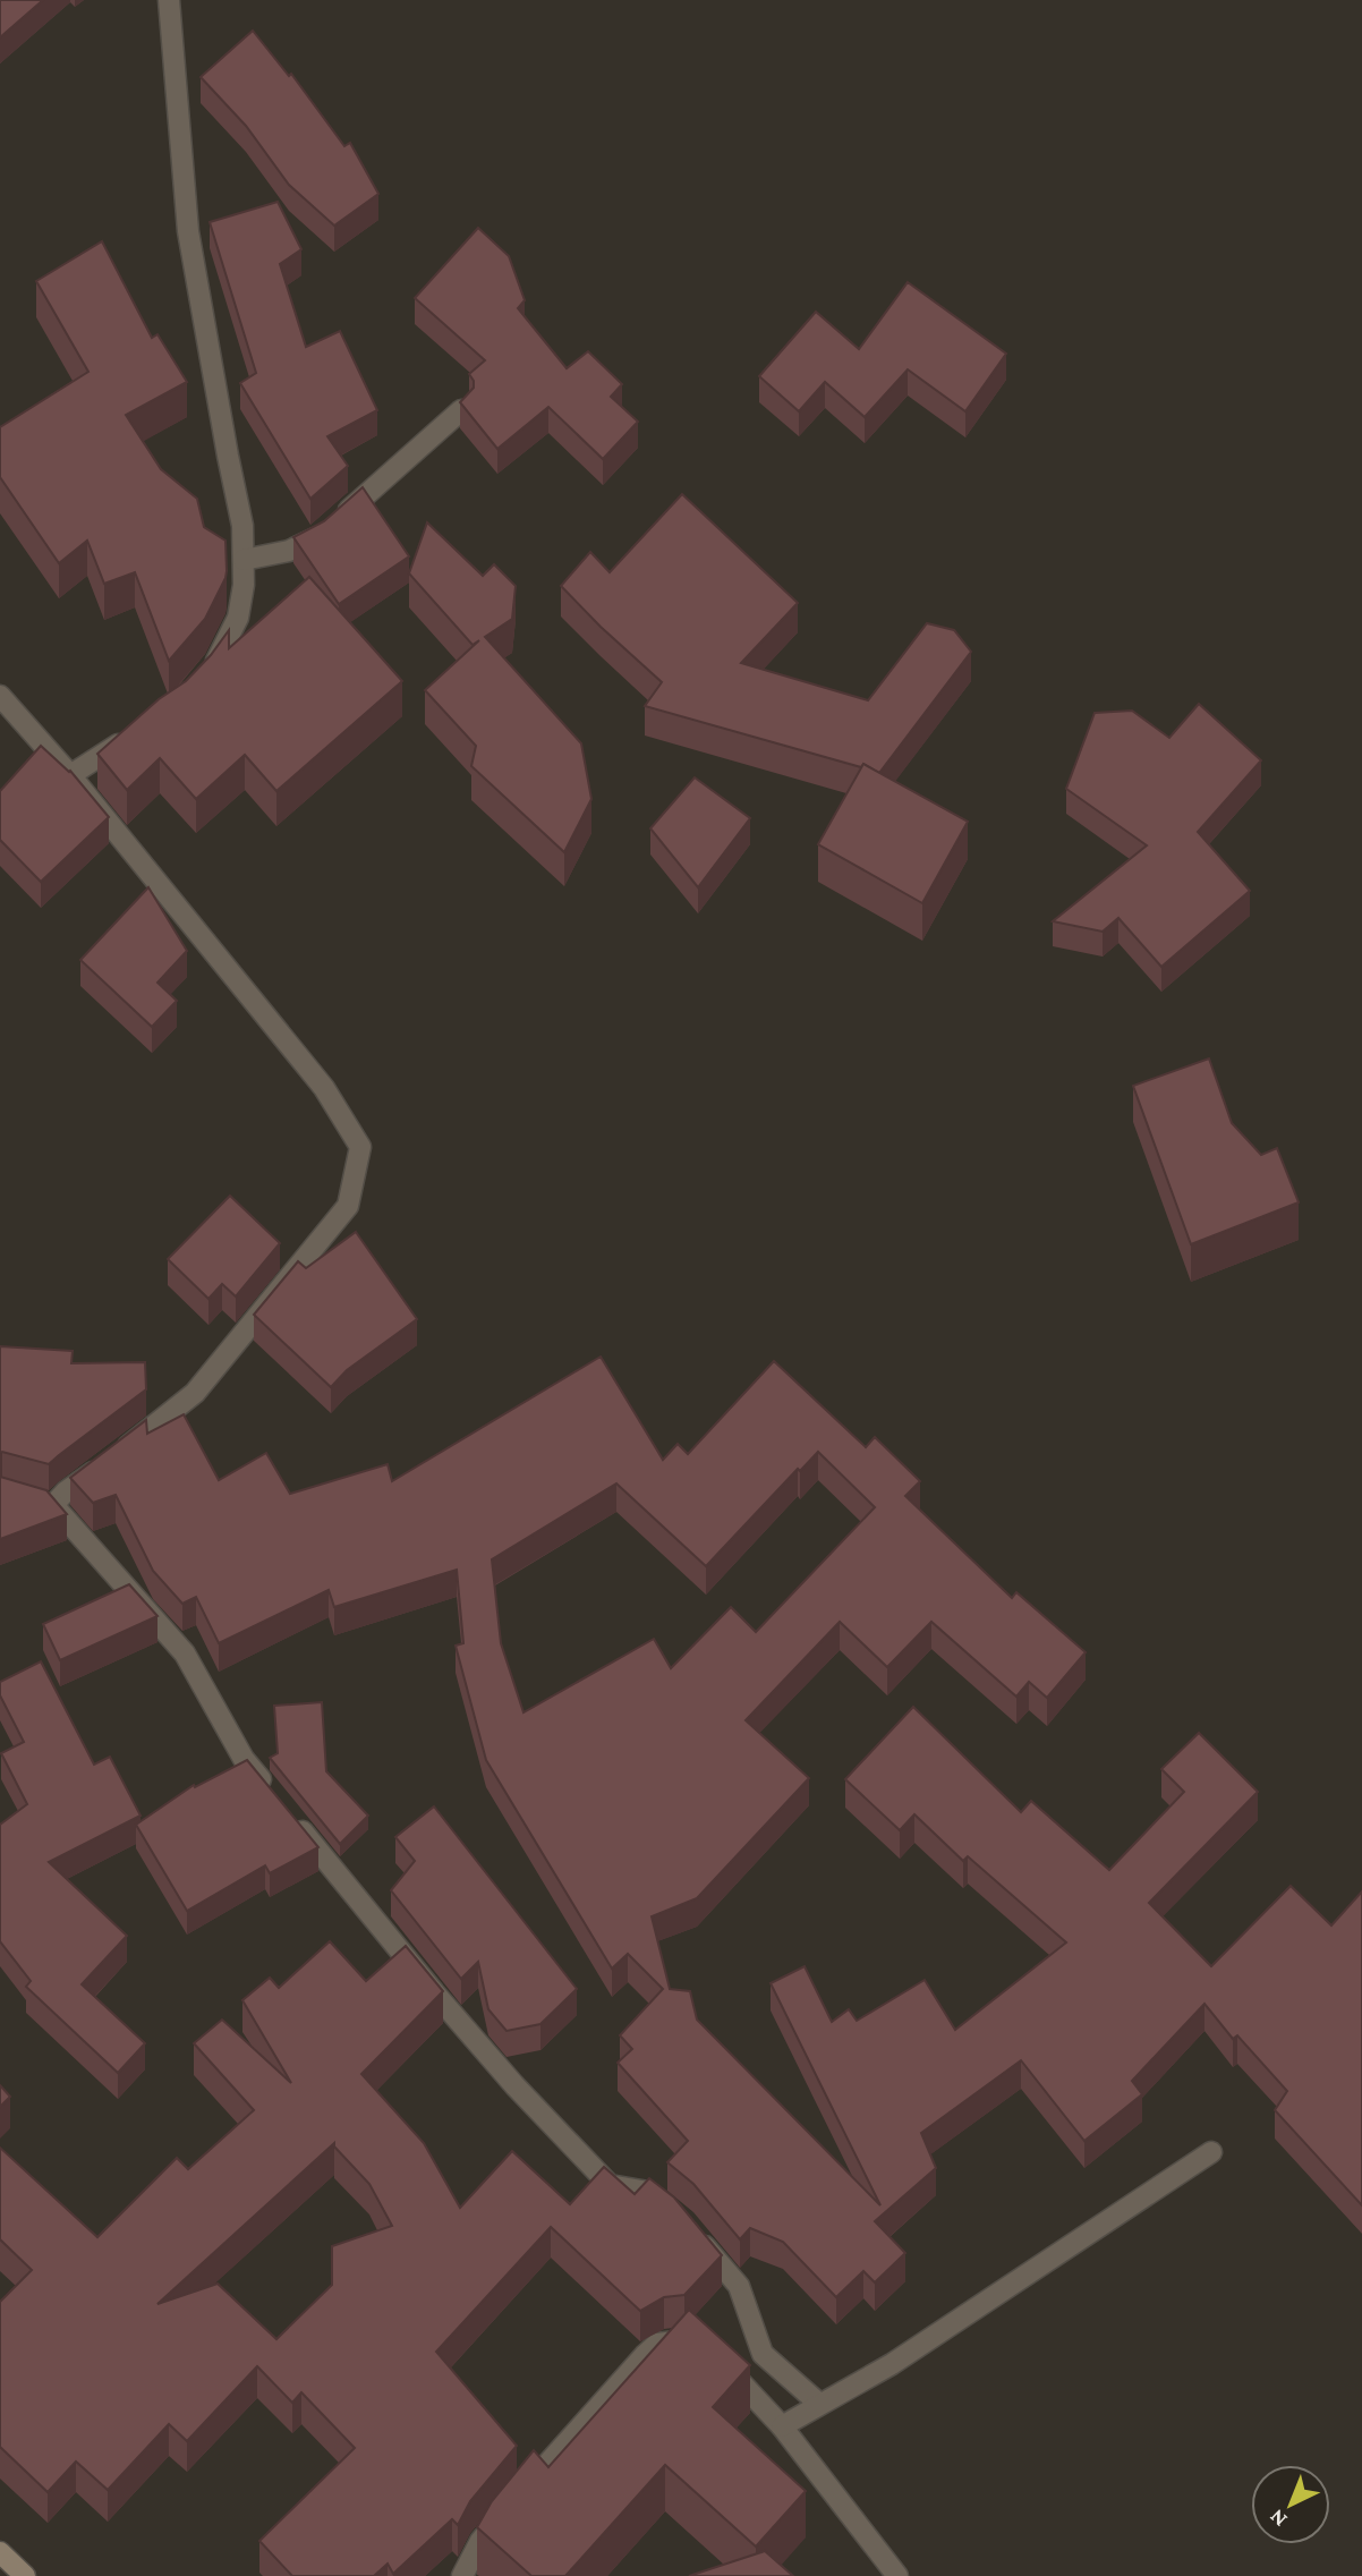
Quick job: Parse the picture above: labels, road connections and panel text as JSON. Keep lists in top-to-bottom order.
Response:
{
  "north": "bottom left"
}
